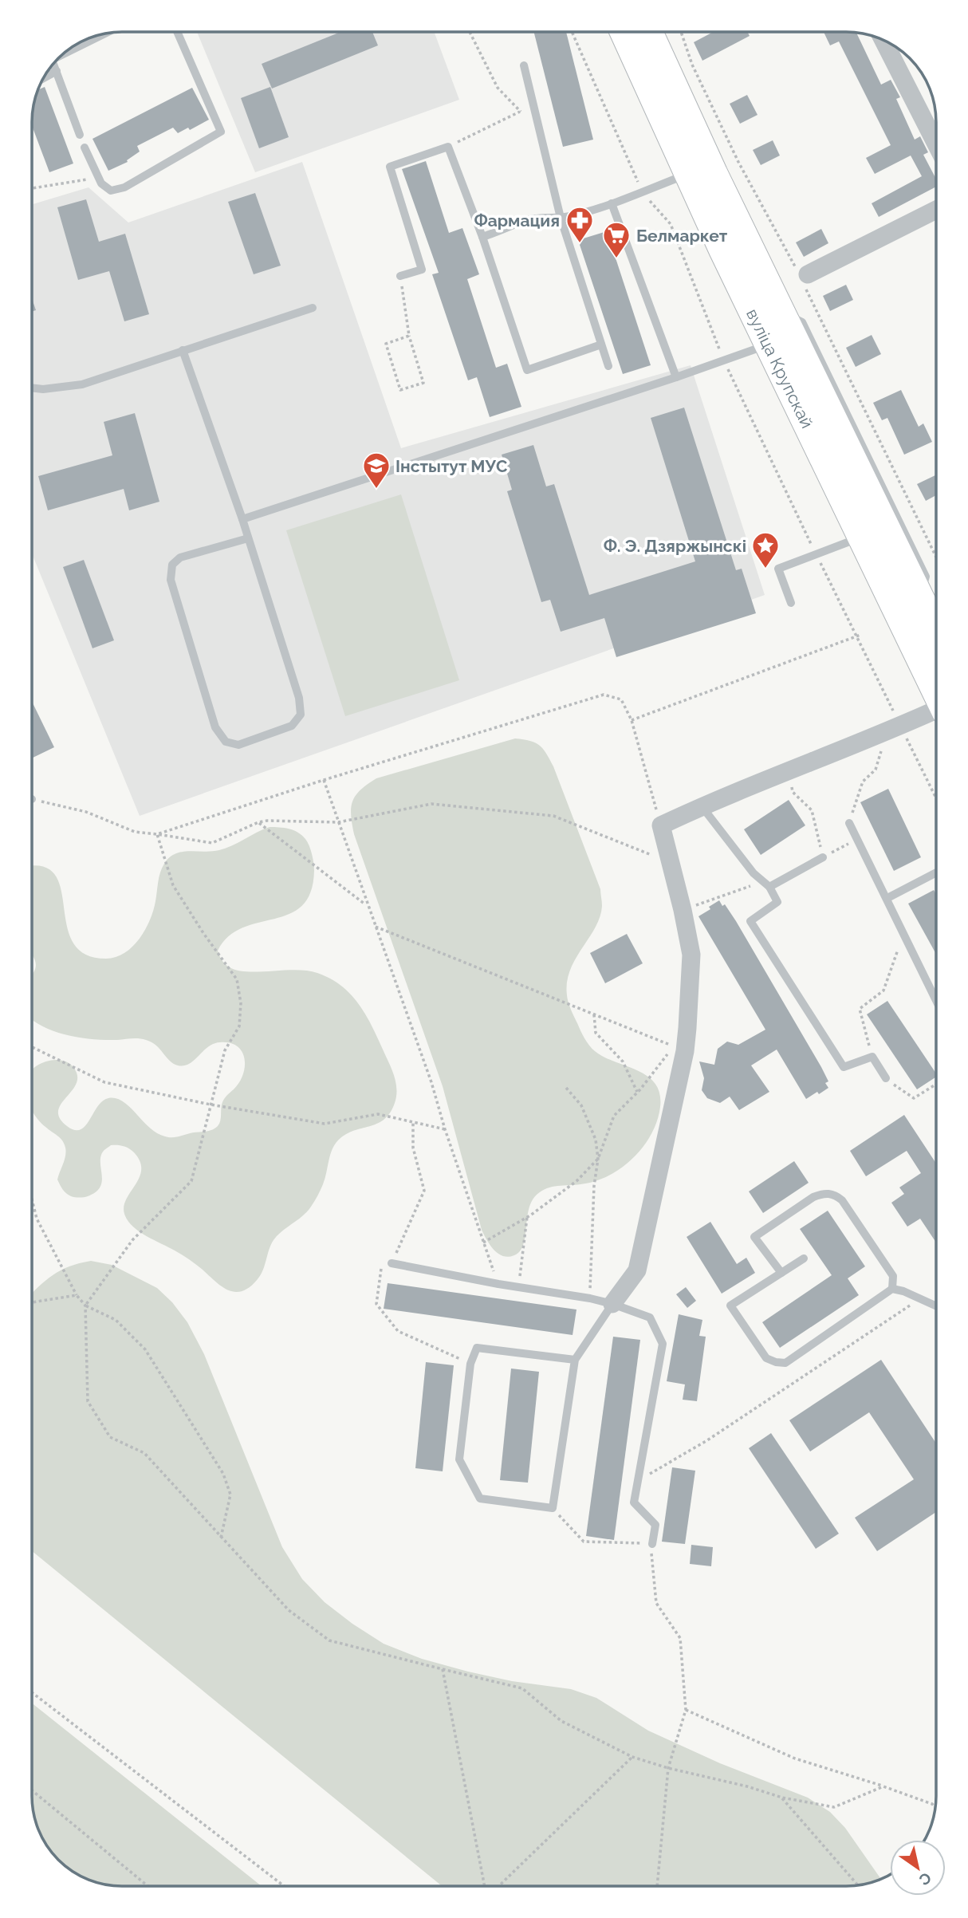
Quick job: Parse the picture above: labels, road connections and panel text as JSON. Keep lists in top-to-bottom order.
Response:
{
  "streets": {
    "main road": ["вуліца Крупскай"]
  },
  "places": {
    "pharmacy": ["Фармация"],
    "supermarket": ["Белмаркет"],
    "school or university": ["Інстытут МУС"],
    "place": ["Ф. Э. Дзяржынскі"]
  },
  "north": "bottom right"
}
